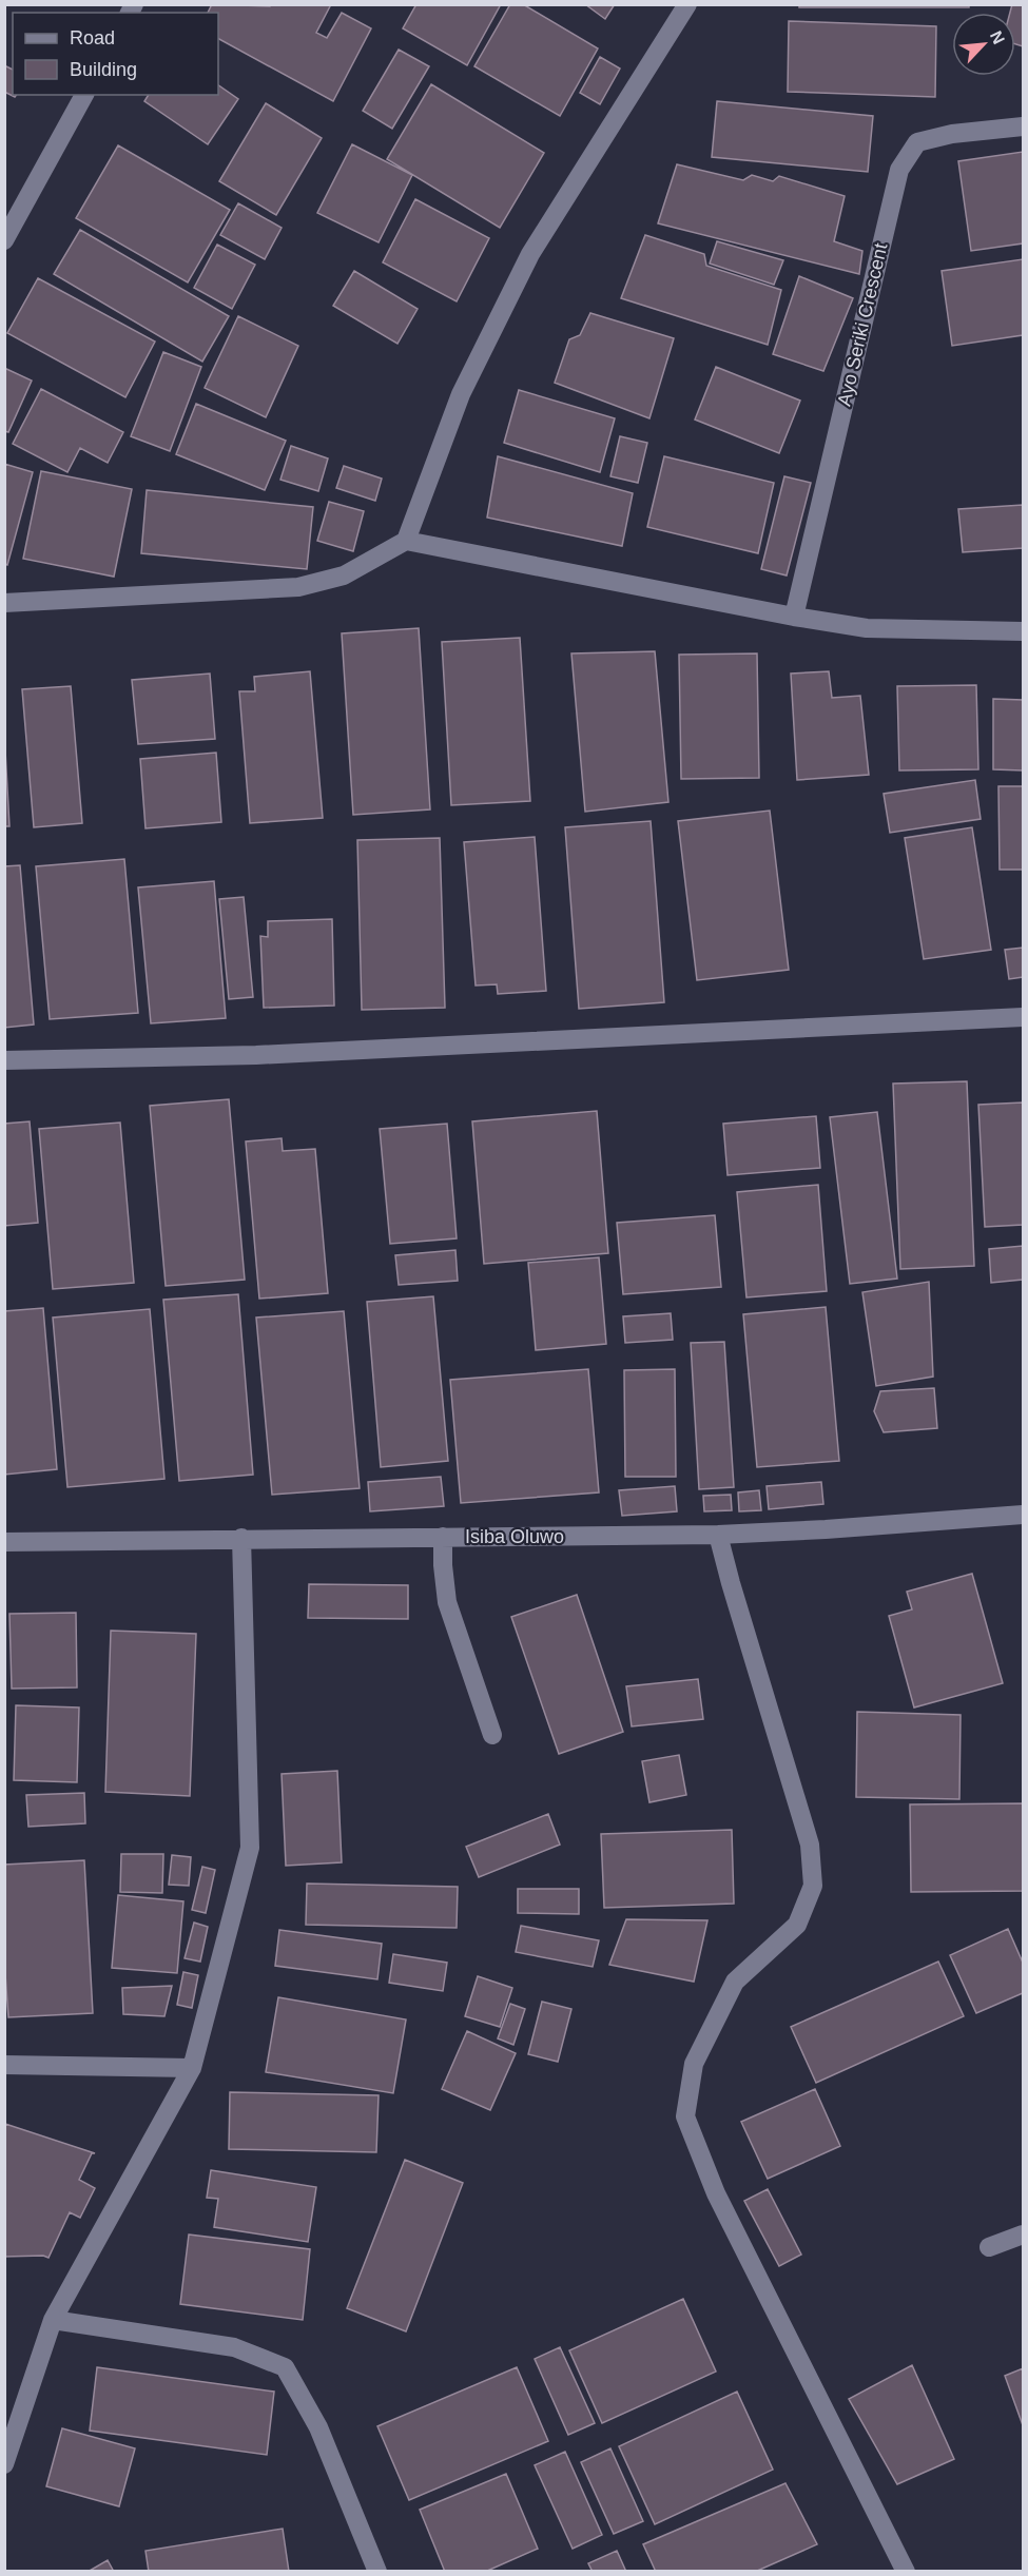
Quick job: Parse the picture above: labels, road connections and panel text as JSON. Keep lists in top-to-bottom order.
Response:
{
  "streets": {
    "street": ["Ayo Seriki Crescent", "Isiba Oluwo"]
  },
  "legend": ["Road", "Building"],
  "north": "top right"
}
